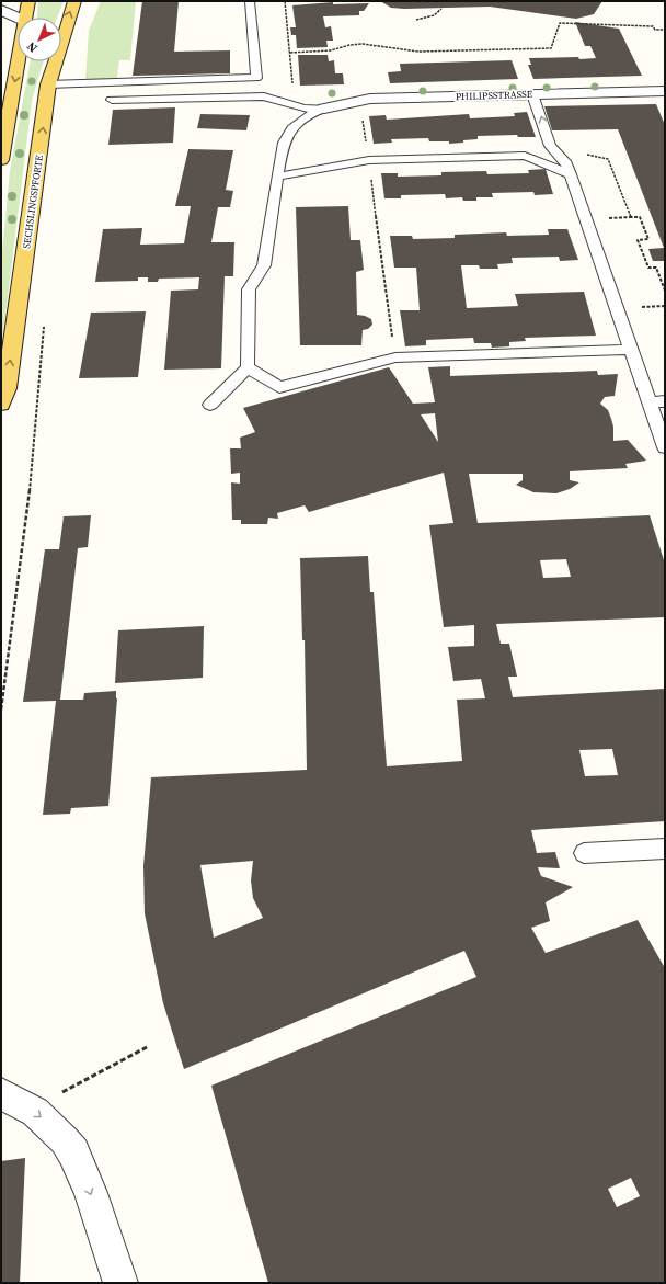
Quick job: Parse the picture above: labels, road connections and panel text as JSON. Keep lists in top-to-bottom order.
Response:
{
  "streets": {
    "main road": ["SECHSLINGSPFORTE"],
    "street": ["PHILIPSSTRASSE"]
  },
  "one_way": ["SECHSLINGSPFORTE"],
  "north": "bottom left"
}
